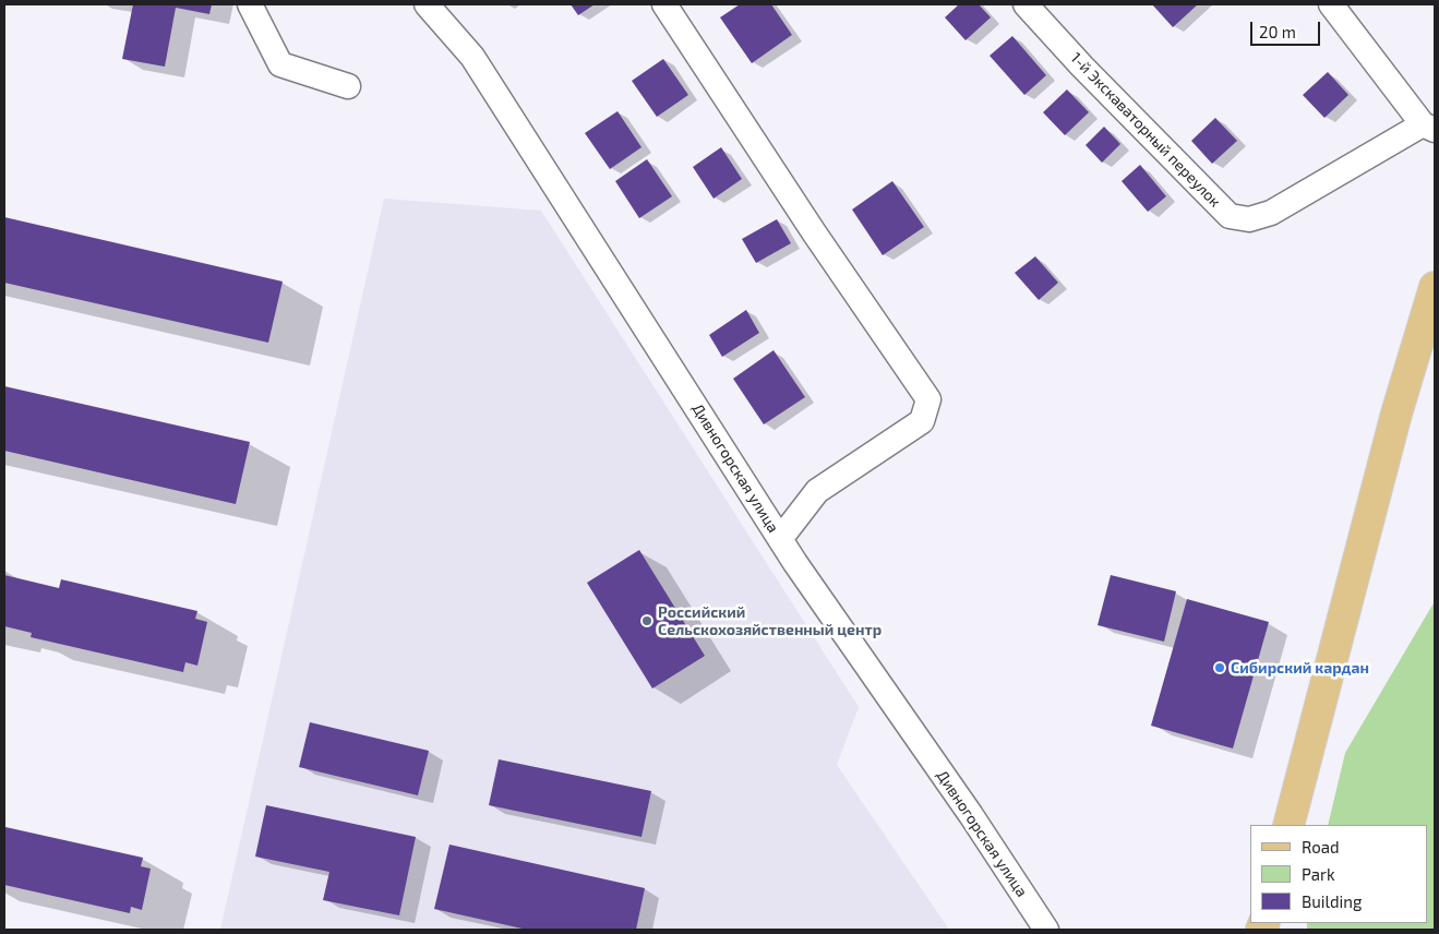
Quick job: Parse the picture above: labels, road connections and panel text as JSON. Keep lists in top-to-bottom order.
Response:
{
  "streets": {
    "street": ["1-й Экскаваторный переулок", "Дивногорская улица"]
  },
  "places": ["Российский Сельскохозяйственный центр", "Сибирский кардан"],
  "legend": ["Road", "Park", "Building"],
  "scale_bar": "20 m"
}
